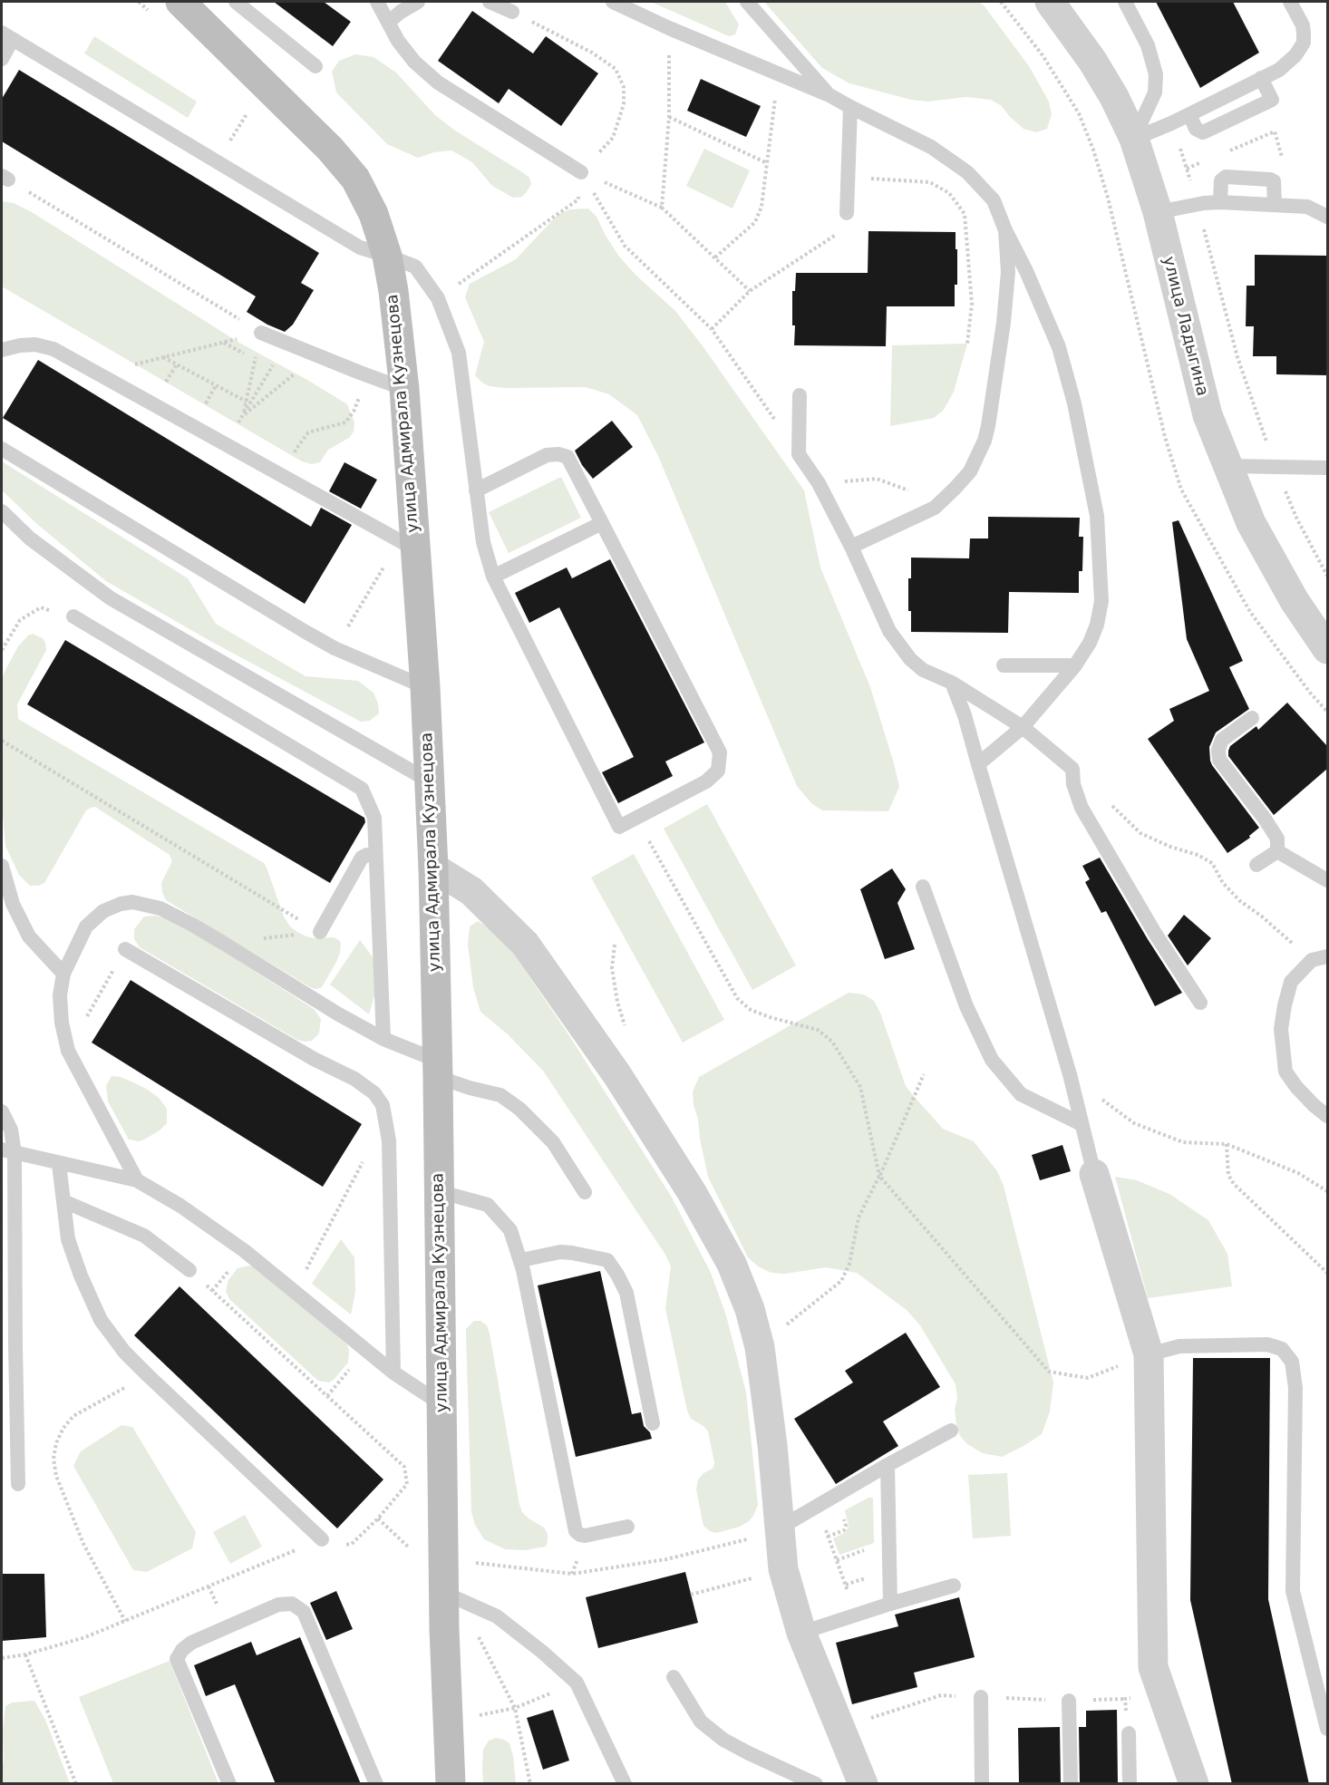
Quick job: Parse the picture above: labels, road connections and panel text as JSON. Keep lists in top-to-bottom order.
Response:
{
  "streets": {
    "main road": ["улица Адмирала Кузнецова"],
    "street": ["улица Ладыгина"]
  }
}
